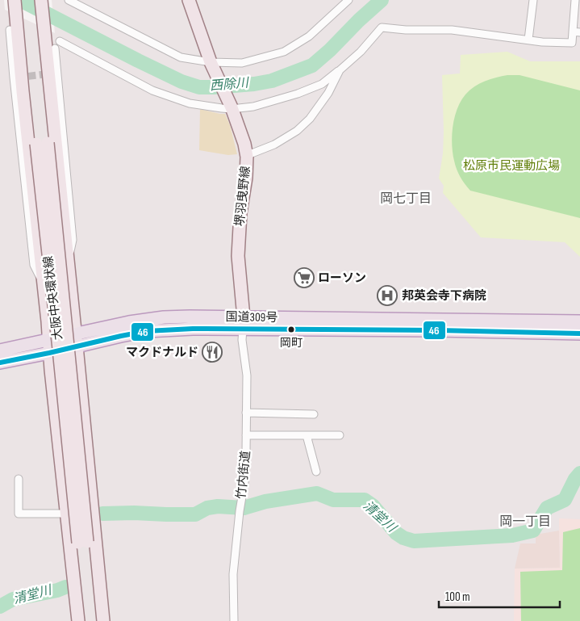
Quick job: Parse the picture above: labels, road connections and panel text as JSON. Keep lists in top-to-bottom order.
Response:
{
  "streets": {
    "highway": ["国道309号"],
    "main road": ["堺羽曳野線", "大阪中央環状線"],
    "street": ["竹内街道"]
  },
  "crossings": [
    ["堺羽曳野線", "国道309号"],
    ["堺羽曳野線", "竹内街道"],
    ["国道309号", "竹内街道"]
  ],
  "districts": ["岡七丁目", "岡一丁目"],
  "water": ["西除川", "清堂川"],
  "parks": ["松原市民運動広場"],
  "places": {
    "supermarket": ["ローソン"],
    "hospital": ["邦英会寺下病院"],
    "other": ["岡町"],
    "restaurant": ["マクドナルド"]
  },
  "lines": ["transit line 46"],
  "scale_bar": "100 m"
}
